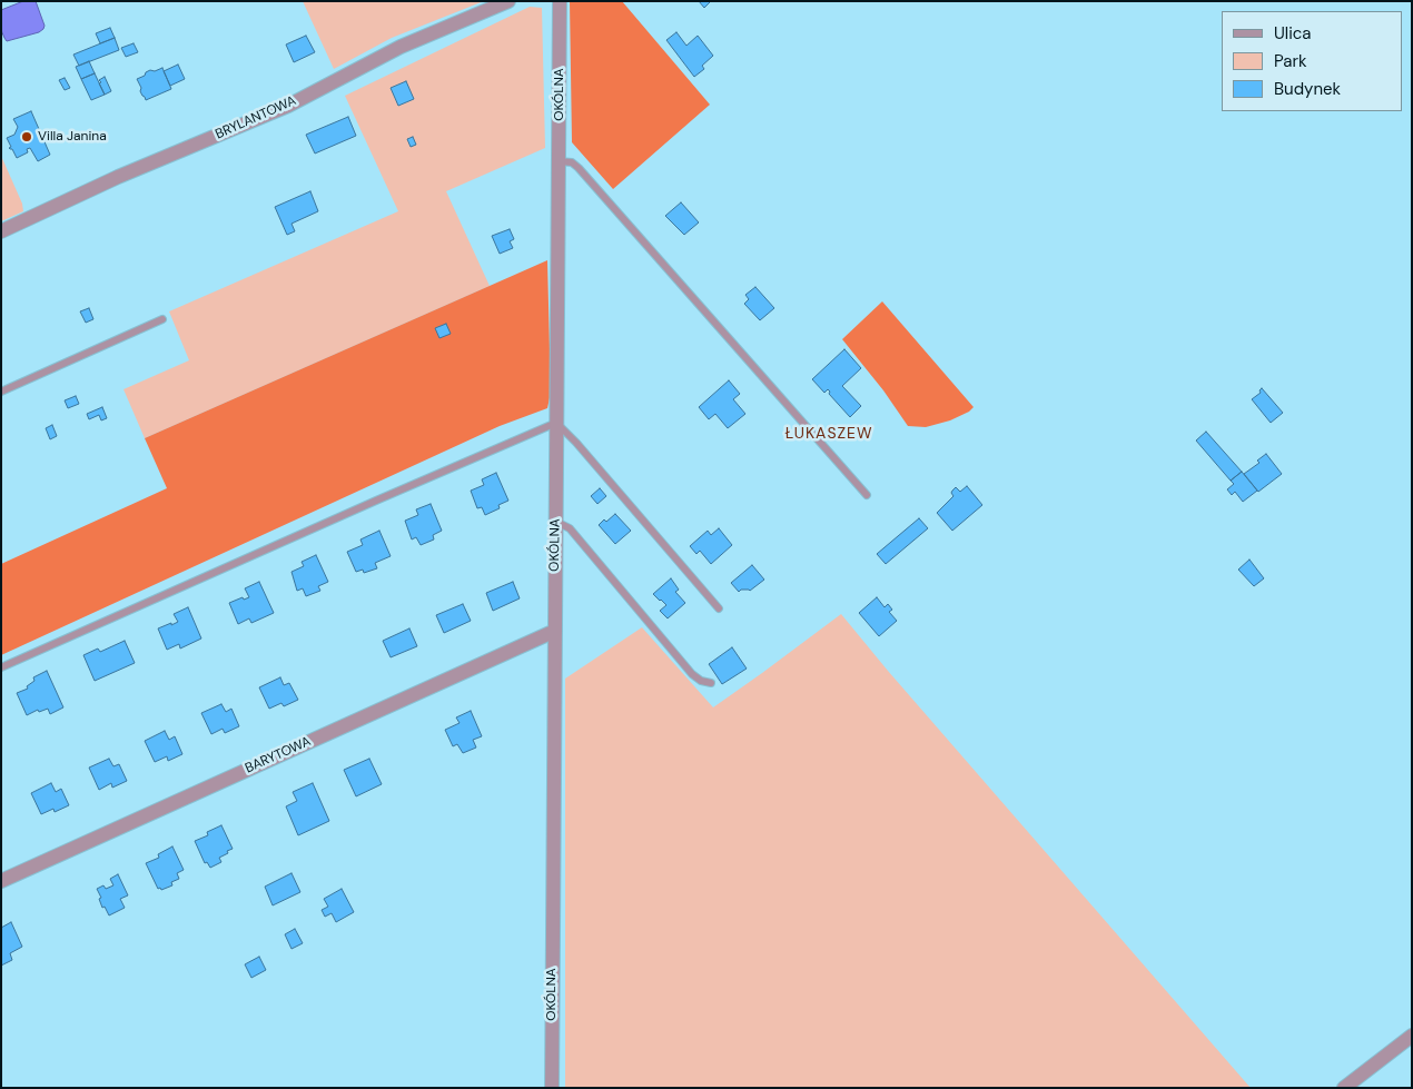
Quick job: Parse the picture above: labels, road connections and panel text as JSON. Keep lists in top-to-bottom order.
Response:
{
  "streets": {
    "street": ["OKÓLNA", "BRYLANTOWA", "BARYTOWA"]
  },
  "crossings": [
    ["OKÓLNA", "BARYTOWA"]
  ],
  "districts": ["ŁUKASZEW"],
  "places": ["Villa Janina"],
  "legend": ["Ulica", "Park", "Budynek"]
}
